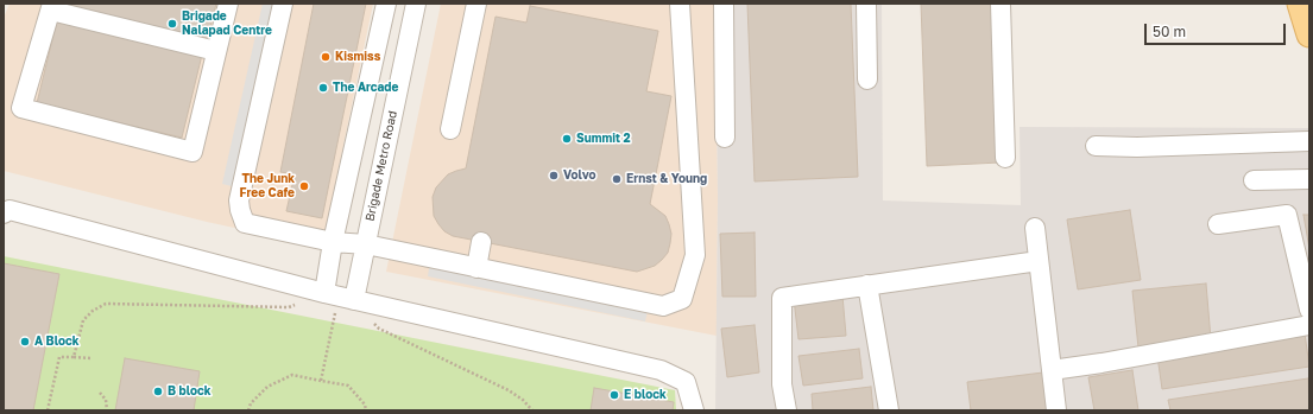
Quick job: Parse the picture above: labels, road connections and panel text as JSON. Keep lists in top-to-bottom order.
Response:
{
  "streets": {
    "street": ["Brigade Metro Road"]
  },
  "places": [
    "Brigade Nalapad Centre",
    "Kismiss",
    "The Arcade",
    "Summit 2",
    "Volvo",
    "Ernst & Young",
    "The Junk Free Cafe",
    "A Block",
    "B block",
    "E block"
  ],
  "scale_bar": "50 m"
}
